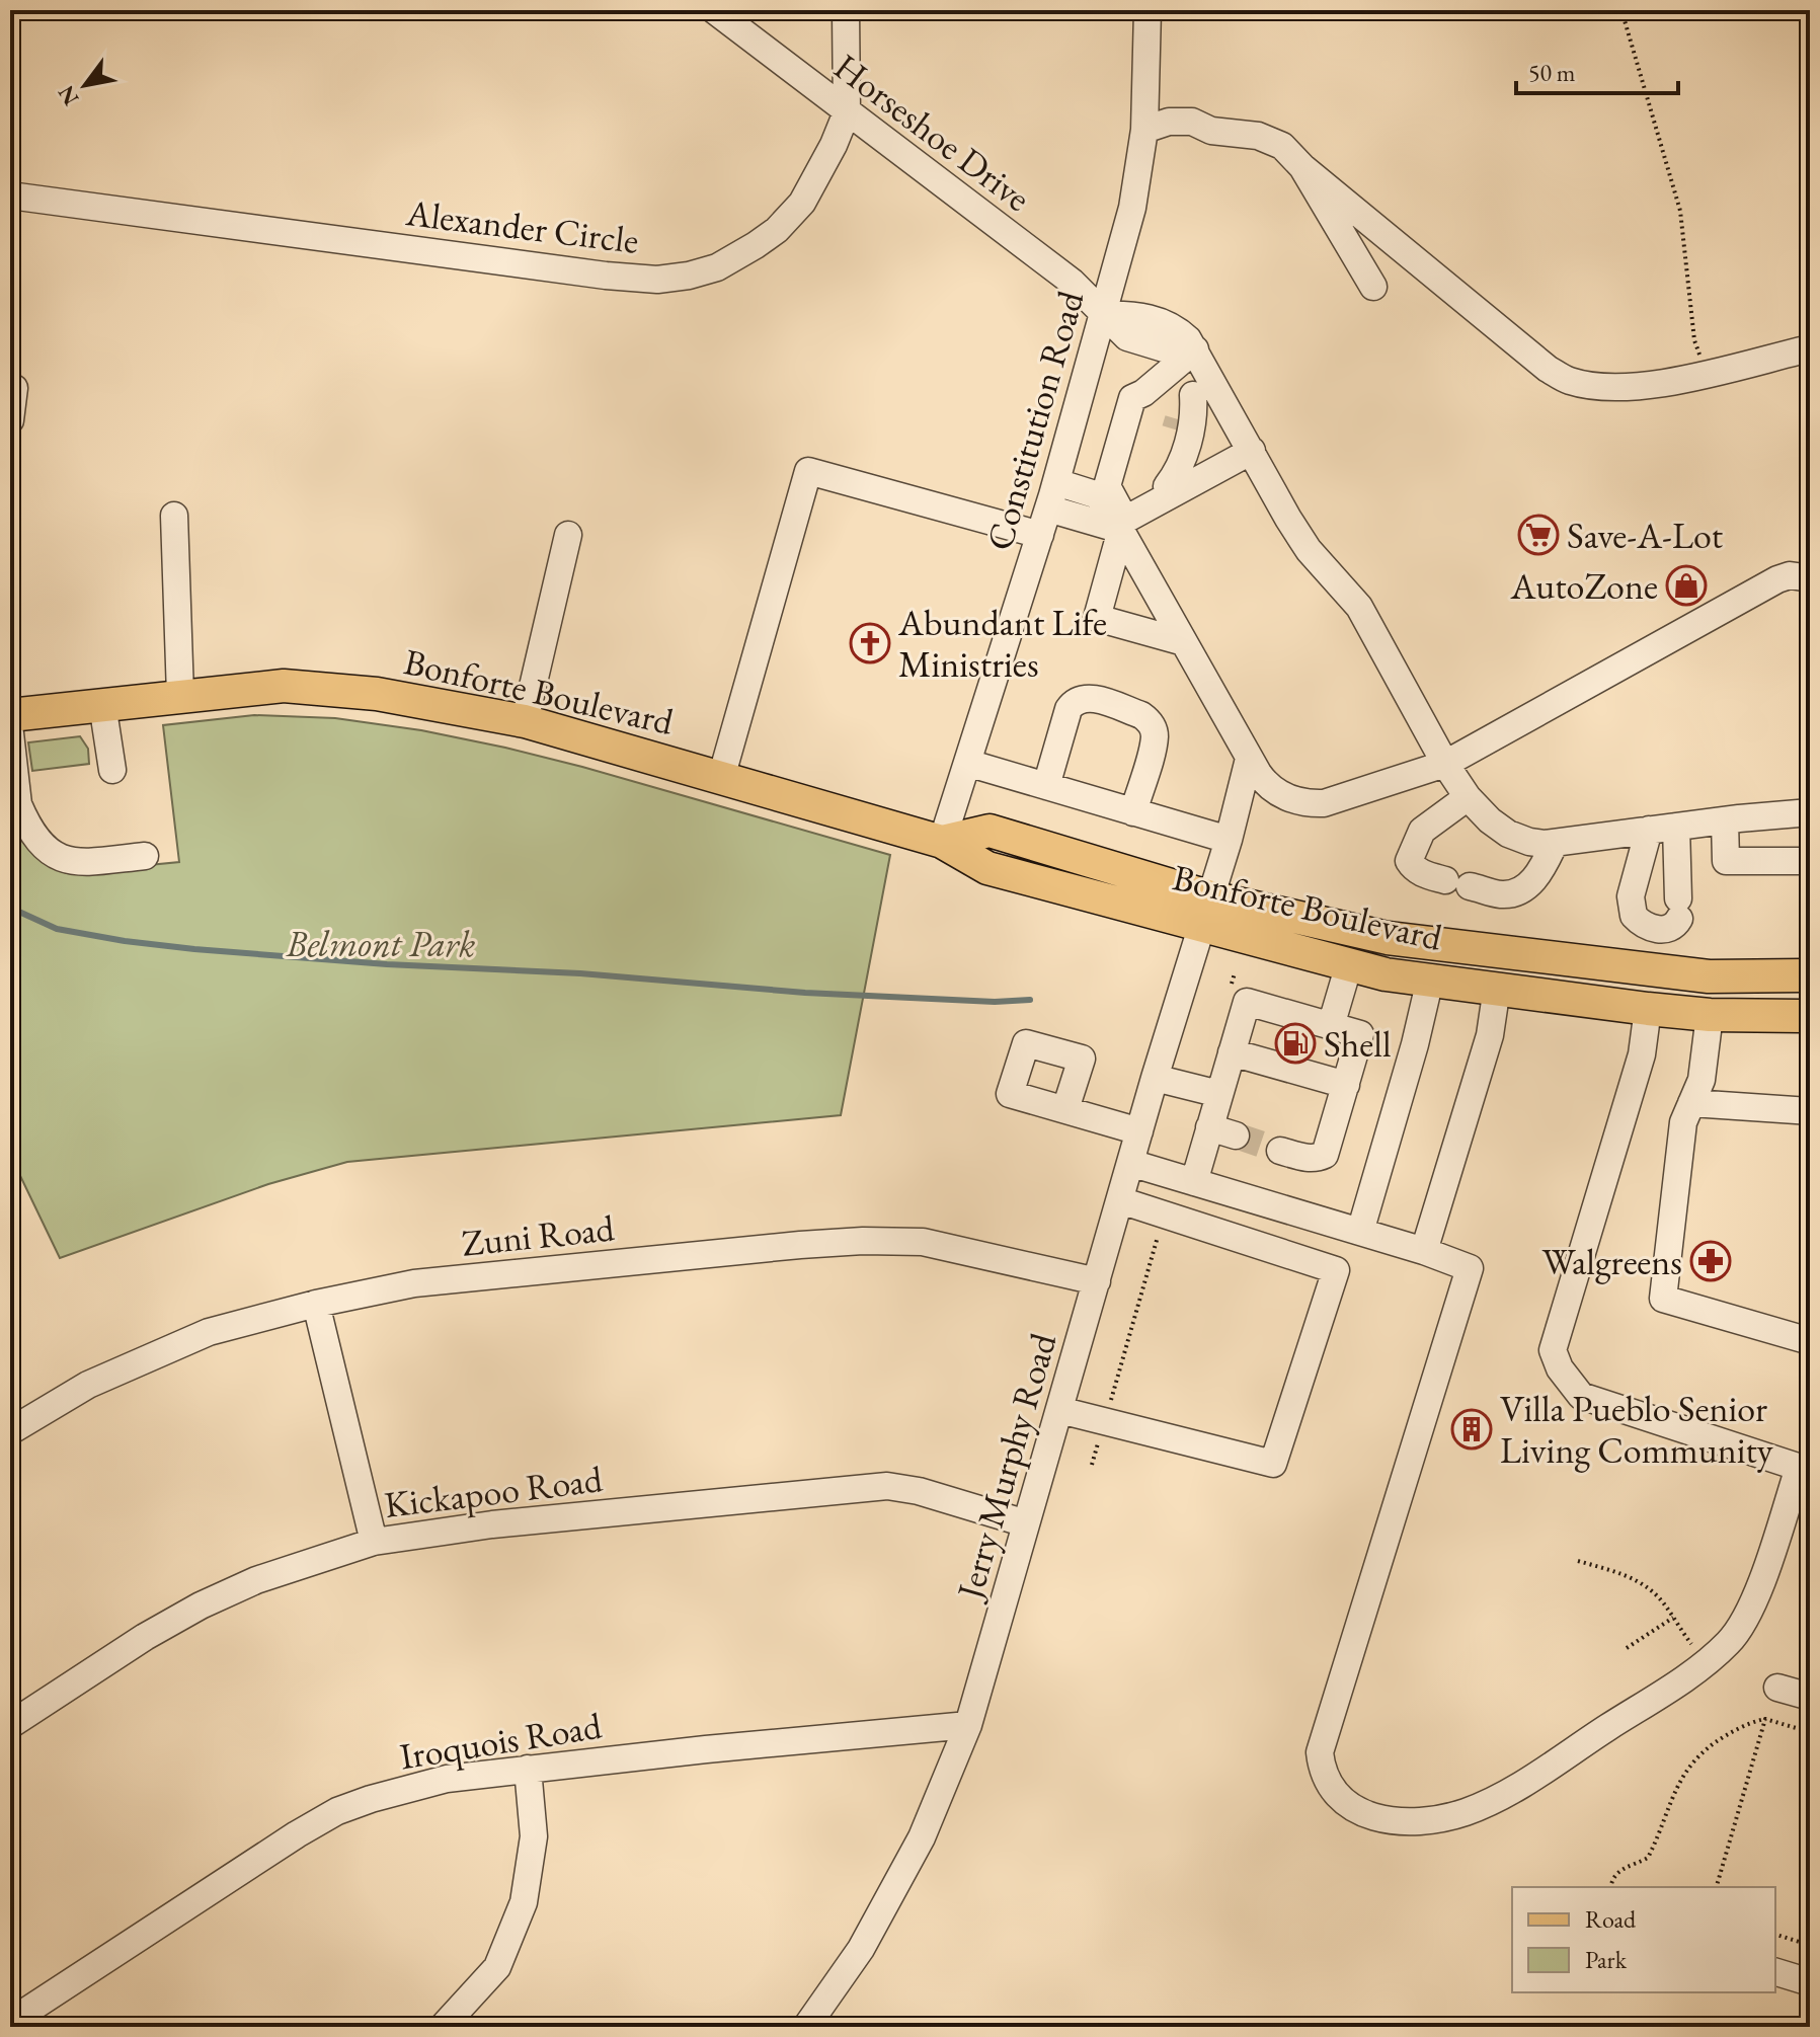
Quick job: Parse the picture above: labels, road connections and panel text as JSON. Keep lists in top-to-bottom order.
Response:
{
  "streets": {
    "main road": ["Bonforte Boulevard"],
    "street": [
      "Horseshoe Drive",
      "Alexander Circle",
      "Constitution Road",
      "Zuni Road",
      "Jerry Murphy Road",
      "Kickapoo Road",
      "Iroquois Road"
    ]
  },
  "crossings": [
    ["Horseshoe Drive", "Alexander Circle"],
    ["Horseshoe Drive", "Constitution Road"],
    ["Constitution Road", "Bonforte Boulevard"],
    ["Bonforte Boulevard", "Jerry Murphy Road"],
    ["Zuni Road", "Jerry Murphy Road"],
    ["Jerry Murphy Road", "Kickapoo Road"],
    ["Jerry Murphy Road", "Iroquois Road"]
  ],
  "parks": ["Belmont Park"],
  "places": {
    "supermarket": ["Save-A-Lot"],
    "shop": ["AutoZone"],
    "church": ["Abundant Life Ministries"],
    "fuel station": ["Shell"],
    "pharmacy": ["Walgreens"],
    "building": ["Villa Pueblo Senior Living Community"]
  },
  "legend": ["Road", "Park"],
  "scale_bar": "50 m",
  "north": "bottom left"
}
